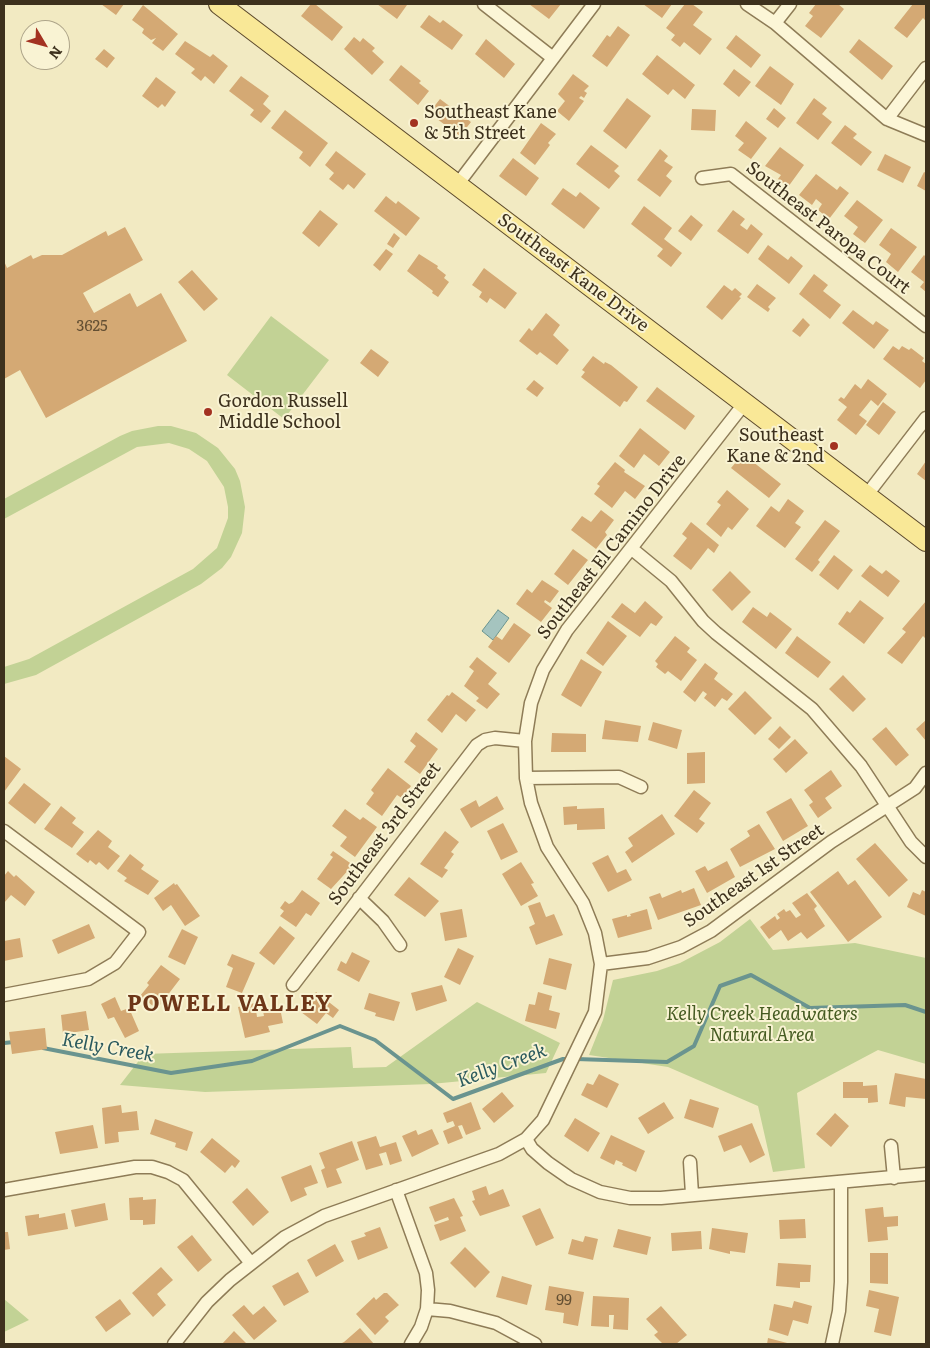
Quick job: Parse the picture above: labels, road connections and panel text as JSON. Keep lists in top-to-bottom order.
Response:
{
  "streets": {
    "main road": ["Southeast Kane Drive"],
    "street": [
      "Southeast Paropa Court",
      "Southeast El Camino Drive",
      "Southeast 3rd Street",
      "Southeast 1st Street"
    ]
  },
  "crossings": [
    ["Southeast Kane Drive", "Southeast El Camino Drive"],
    ["Southeast El Camino Drive", "Southeast 3rd Street"],
    ["Southeast El Camino Drive", "Southeast 1st Street"]
  ],
  "districts": ["POWELL VALLEY"],
  "water": ["Kelly Creek"],
  "parks": ["Kelly Creek Headwaters Natural Area"],
  "places": ["Southeast Kane & 5th Street", "Gordon Russell Middle School", "Southeast Kane & 2nd"],
  "house_numbers": ["3625", "99"],
  "north": "bottom right"
}
